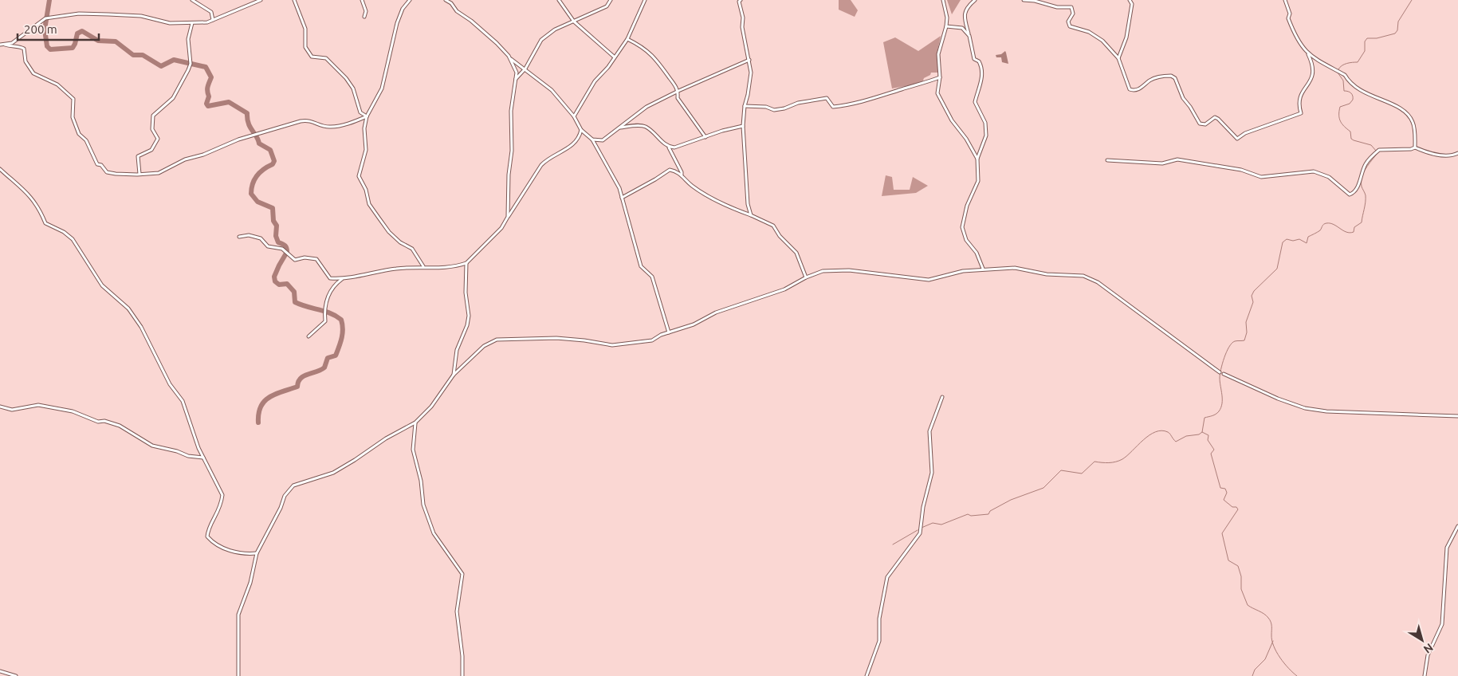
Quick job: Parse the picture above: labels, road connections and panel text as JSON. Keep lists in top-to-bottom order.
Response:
{
  "scale_bar": "200 m",
  "north": "bottom right"
}
